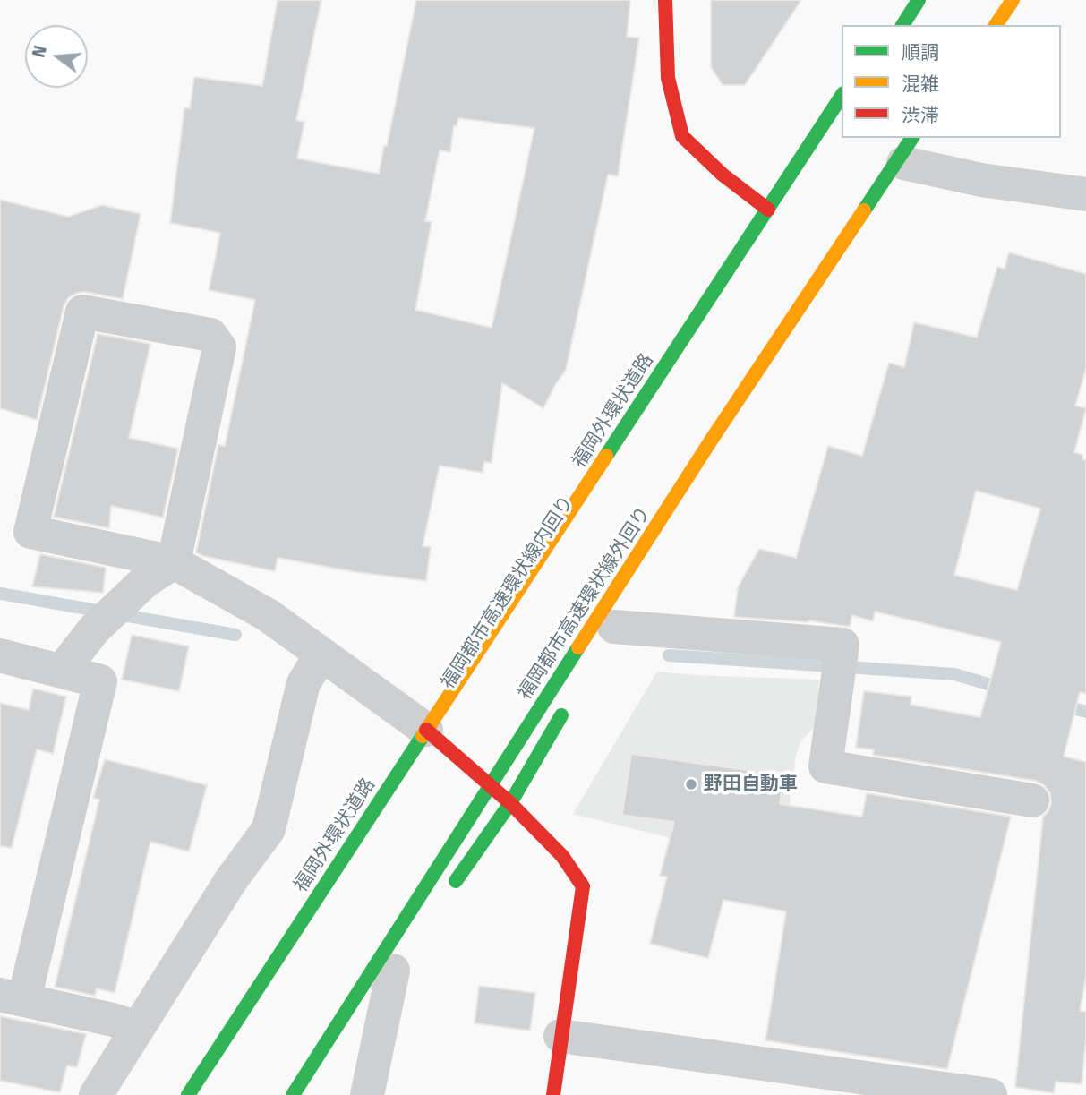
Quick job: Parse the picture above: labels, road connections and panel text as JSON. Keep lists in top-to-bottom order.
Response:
{
  "streets": {
    "main road": ["福岡外環状道路", "福岡都市高速環状線内回り", "福岡都市高速環状線外回り"]
  },
  "places": ["野田自動車"],
  "legend": ["順調", "混雑", "渋滞"],
  "north": "left"
}
